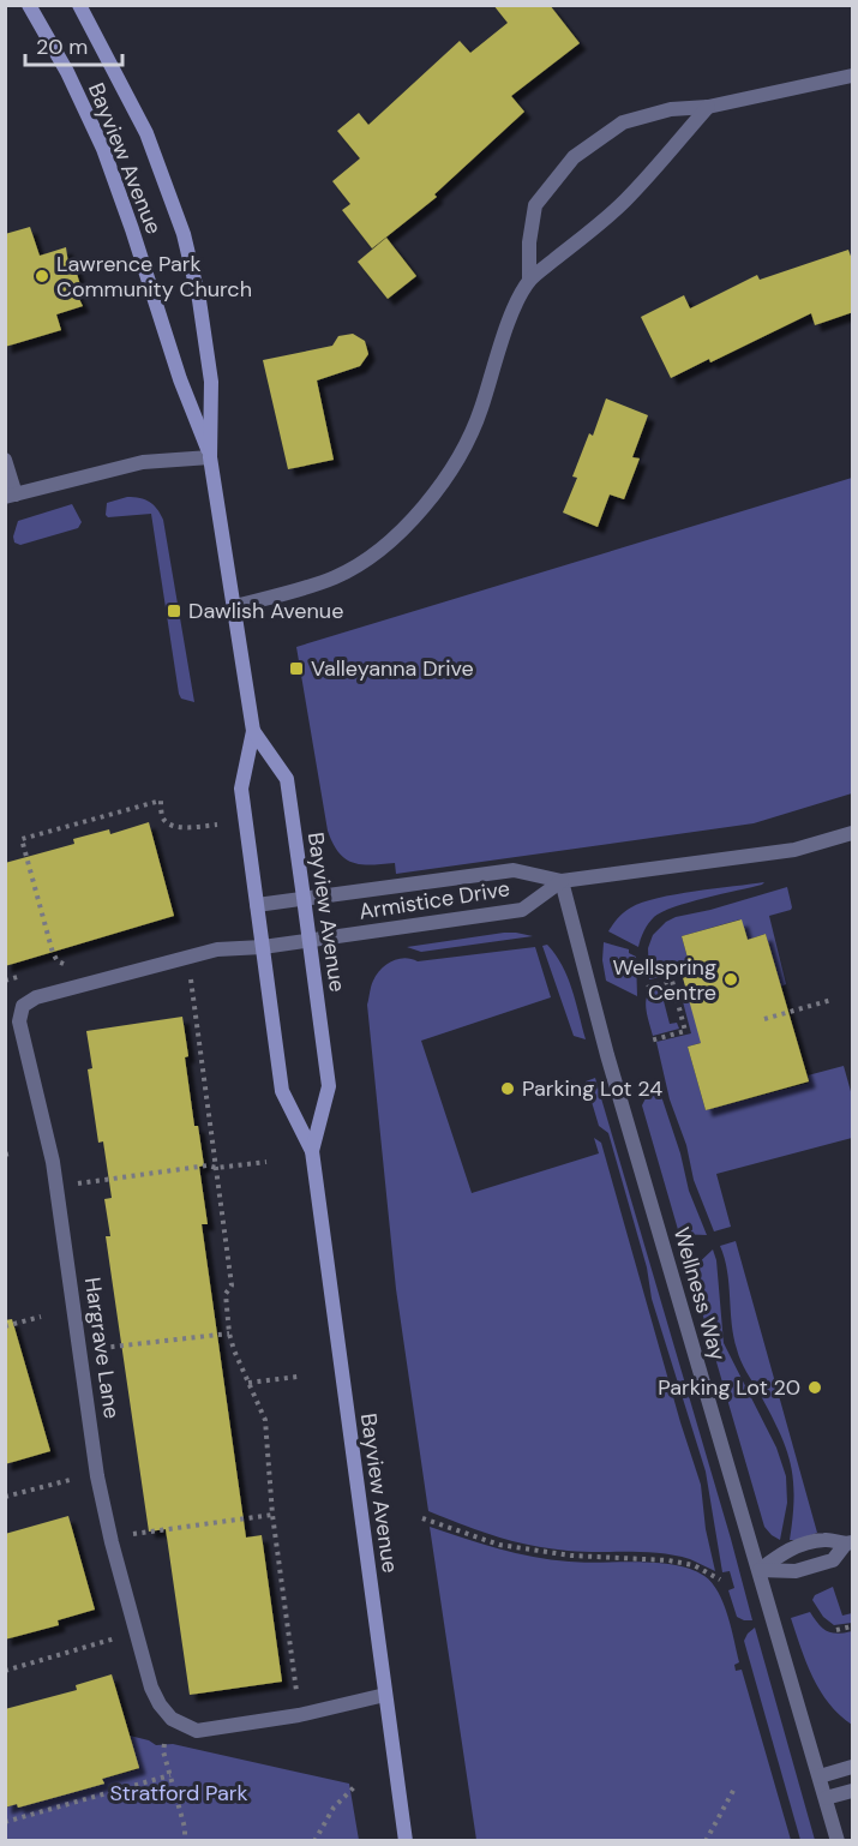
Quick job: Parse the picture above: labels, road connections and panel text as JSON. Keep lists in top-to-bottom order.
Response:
{
  "streets": {
    "main road": ["Bayview Avenue"],
    "street": ["Armistice Drive", "Wellness Way", "Hargrave Lane"]
  },
  "crossings": [
    ["Bayview Avenue", "Armistice Drive"],
    ["Bayview Avenue", "Hargrave Lane"],
    ["Armistice Drive", "Wellness Way"],
    ["Armistice Drive", "Hargrave Lane"]
  ],
  "parks": ["Stratford Park"],
  "places": {
    "other": [
      "Lawrence Park Community Church",
      "Wellspring Centre",
      "Parking Lot 24",
      "Parking Lot 20"
    ],
    "transit": ["Dawlish Avenue", "Valleyanna Drive"]
  },
  "scale_bar": "20 m"
}
